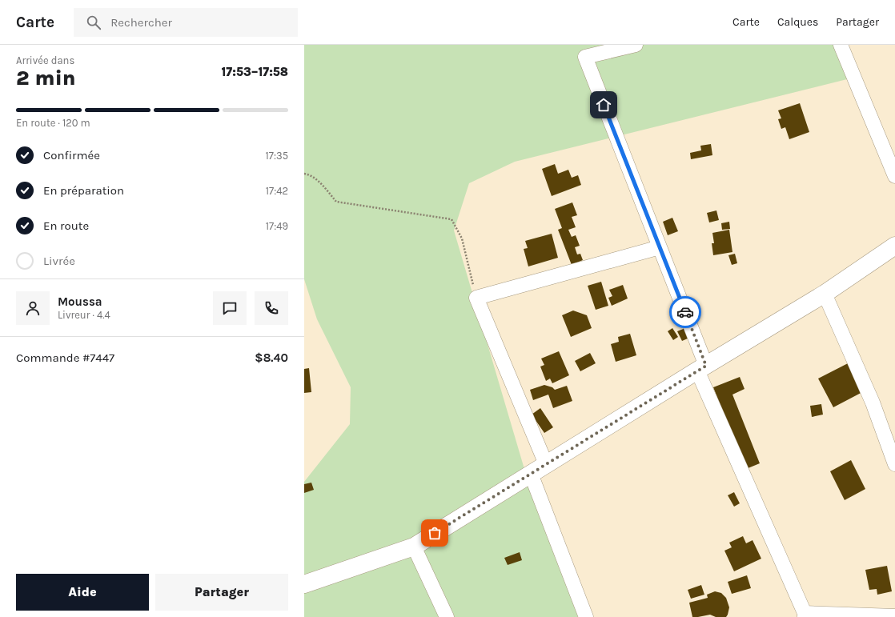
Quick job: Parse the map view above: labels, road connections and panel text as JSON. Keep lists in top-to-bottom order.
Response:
{
  "page": {
    "header": "Carte",
    "search": "Rechercher",
    "nav": ["Carte", "Calques", "Partager"],
    "heading": ["2 min", "Arrivée dans", "17:53–17:58"],
    "panel": [
      "Moussa",
      "Livreur · 4.4",
      "Commande #7447",
      "$8.40"
    ],
    "bar": "En route · 120 m",
    "list": [
      ["Confirmée", "17:35"],
      ["En préparation", "17:42"],
      ["En route", "17:49"],
      "Livrée"
    ],
    "buttons": ["Aide", "Partager"]
  }
}
